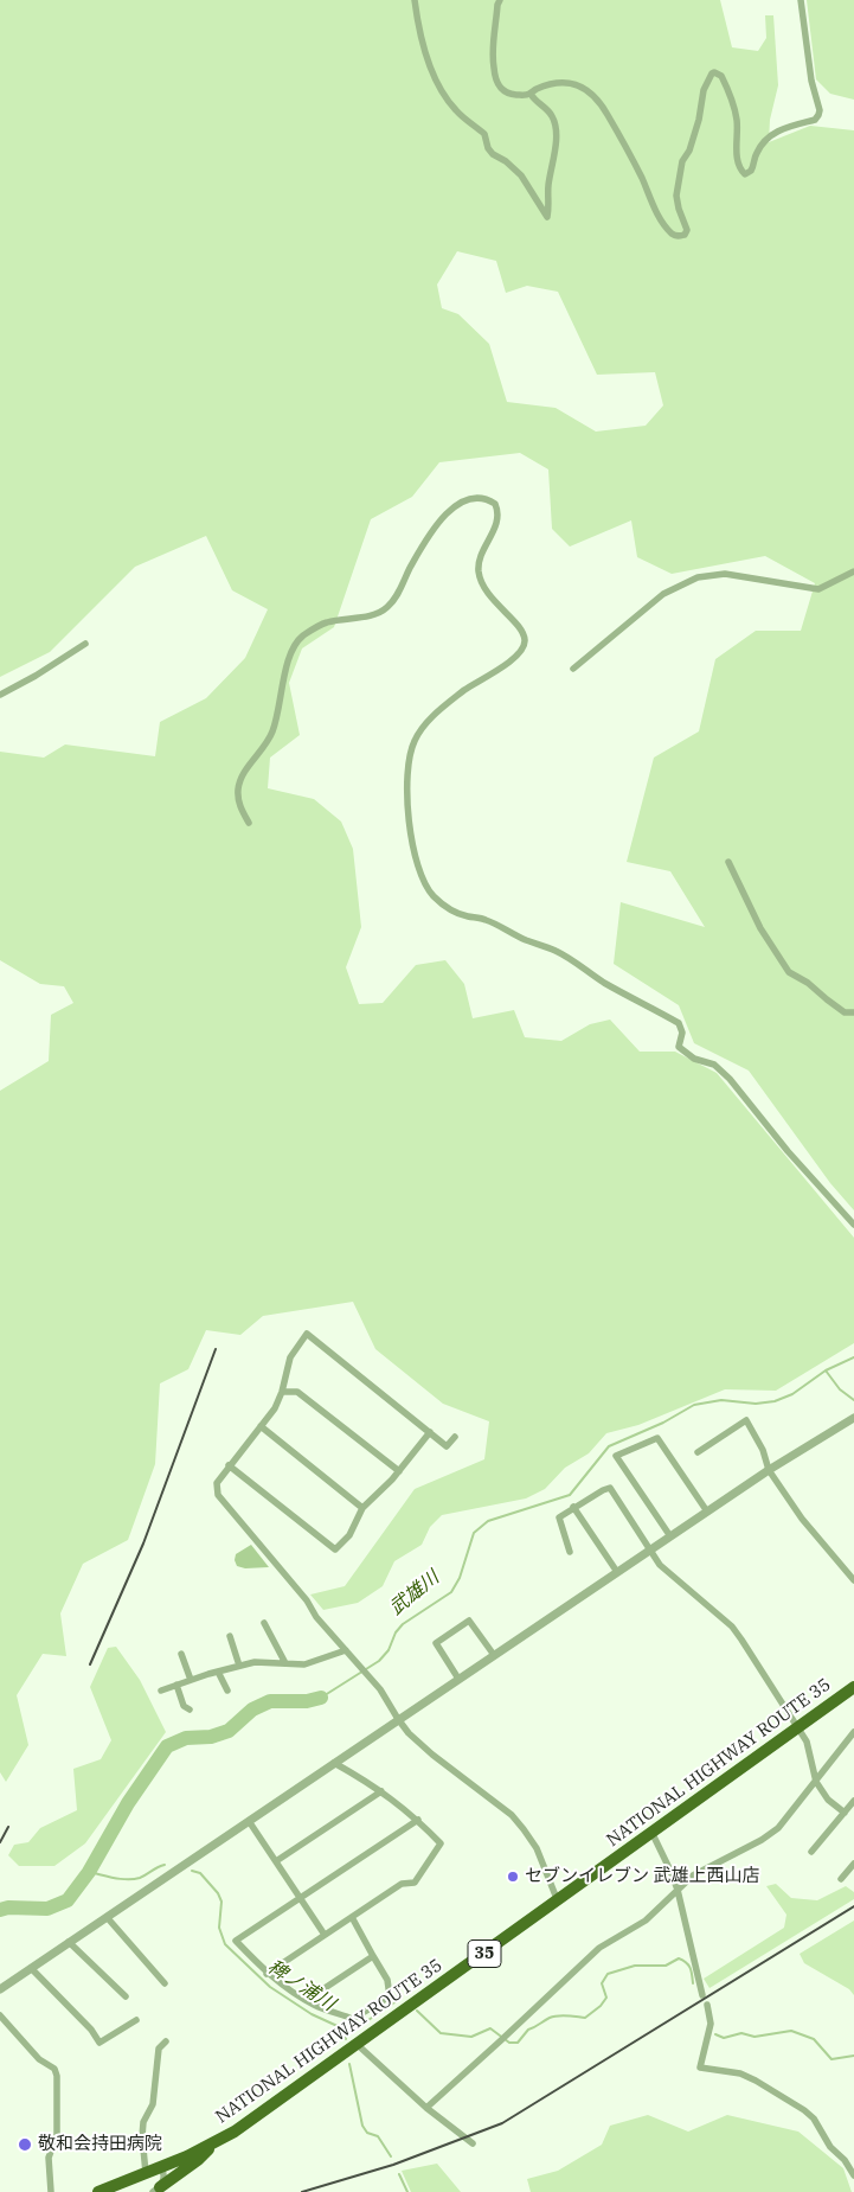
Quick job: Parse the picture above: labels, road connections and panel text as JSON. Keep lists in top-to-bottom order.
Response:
{
  "streets": {
    "highway": ["NATIONAL HIGHWAY ROUTE 35", "35"]
  },
  "water": ["武雄川", "稗ノ浦川"],
  "places": ["セブンイレブン 武雄上西山店", "敬和会持田病院"]
}
